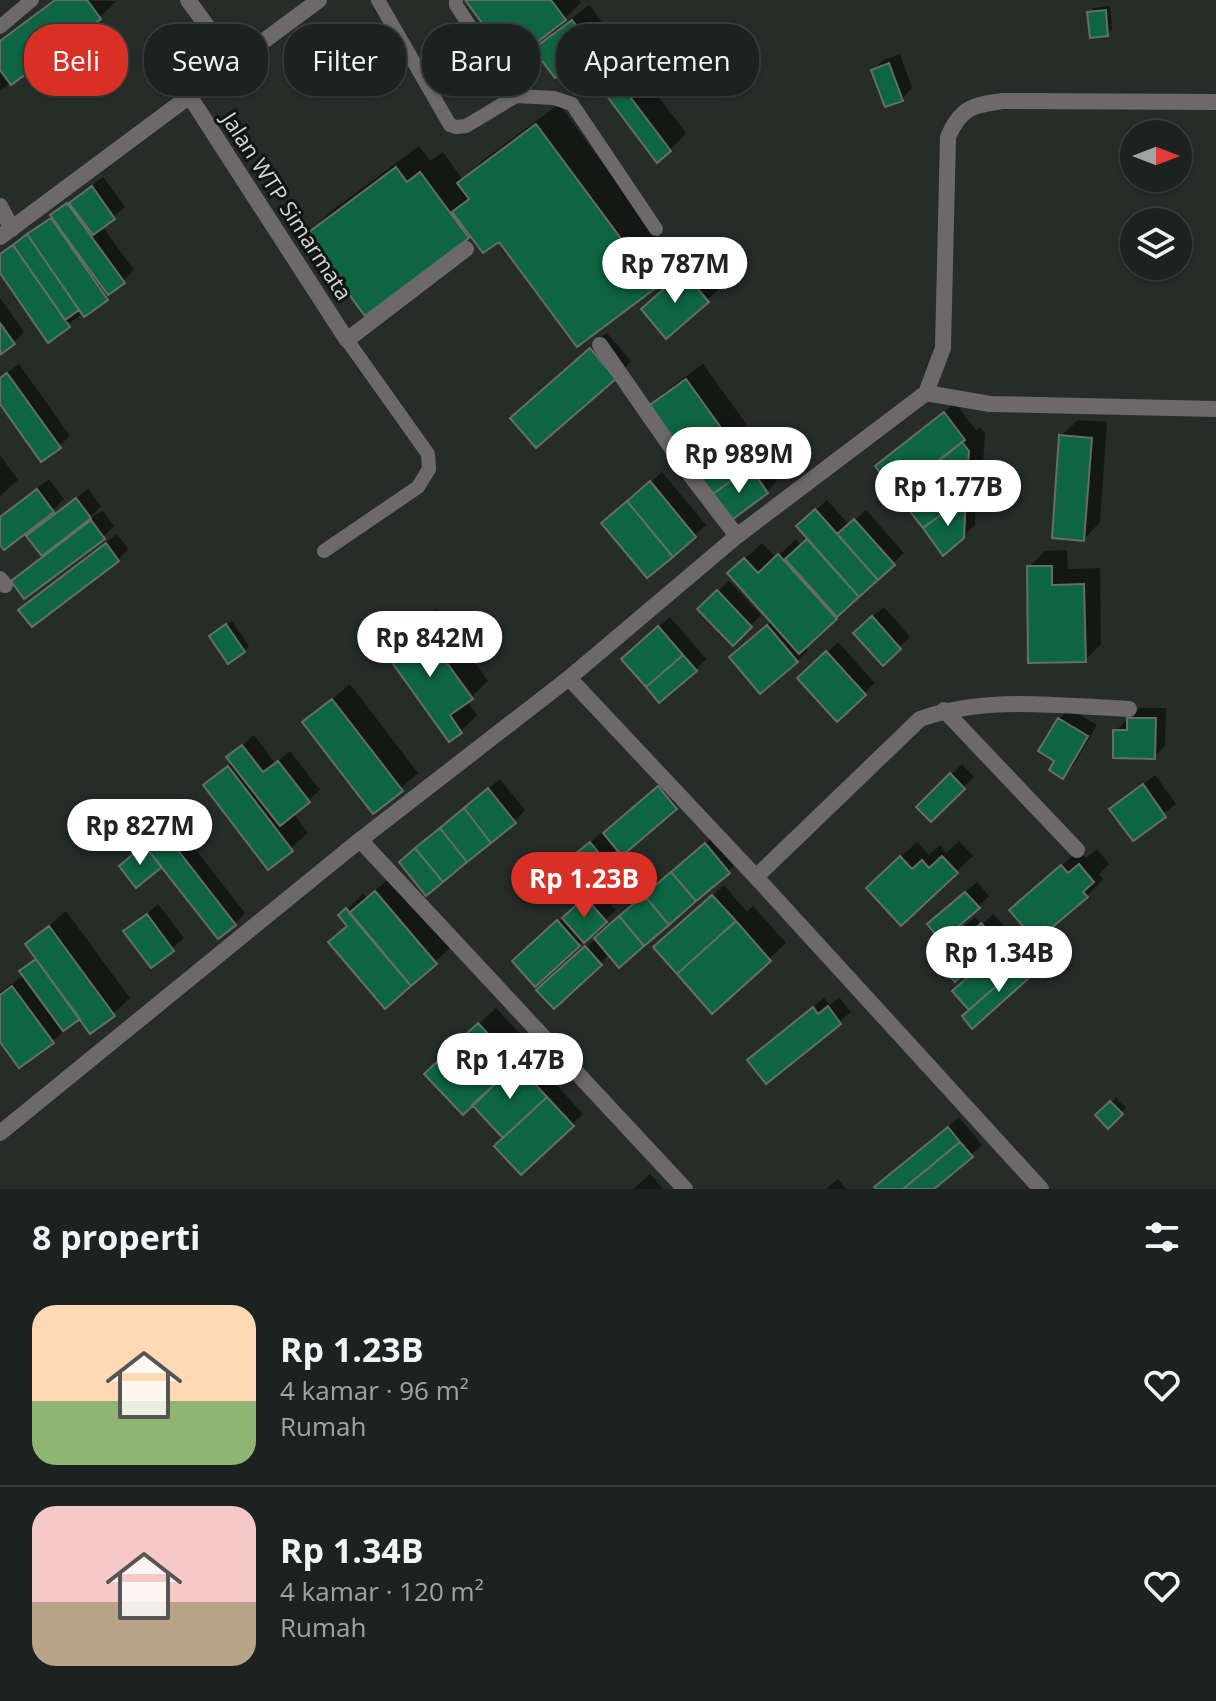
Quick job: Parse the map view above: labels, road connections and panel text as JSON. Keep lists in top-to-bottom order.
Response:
{
  "streets": {
    "street": ["Jalan WTP Simarmata"]
  },
  "north": "right",
  "page": {
    "chip": [
      "Beli",
      "Sewa",
      "Filter",
      "Baru",
      "Apartemen"
    ],
    "price": [
      "Rp 787M",
      "Rp 989M",
      "Rp 1.77B",
      "Rp 842M",
      "Rp 827M",
      "Rp 1.23B",
      "Rp 1.34B",
      "Rp 1.47B"
    ],
    "heading": "8 properti",
    "list": [
      {
        "name": "Rp 1.23B",
        "note": "4 kamar · 96 m² · Rumah"
      },
      {
        "name": "Rp 1.34B",
        "note": "4 kamar · 120 m² · Rumah"
      }
    ]
  }
}
